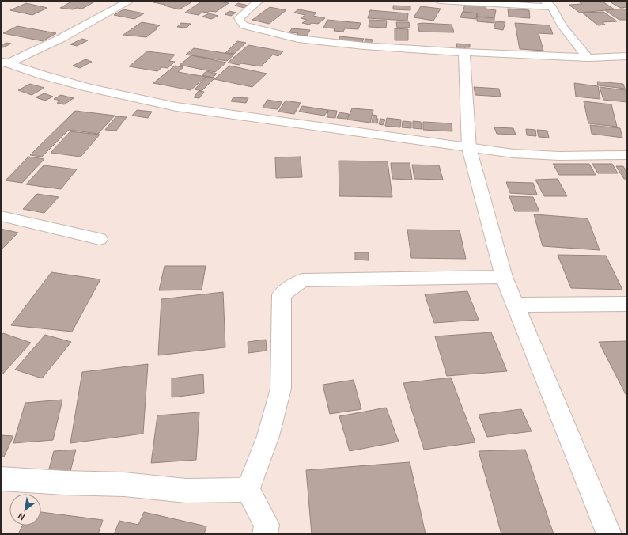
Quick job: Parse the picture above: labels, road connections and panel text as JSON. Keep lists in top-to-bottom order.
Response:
{
  "north": "bottom left"
}
